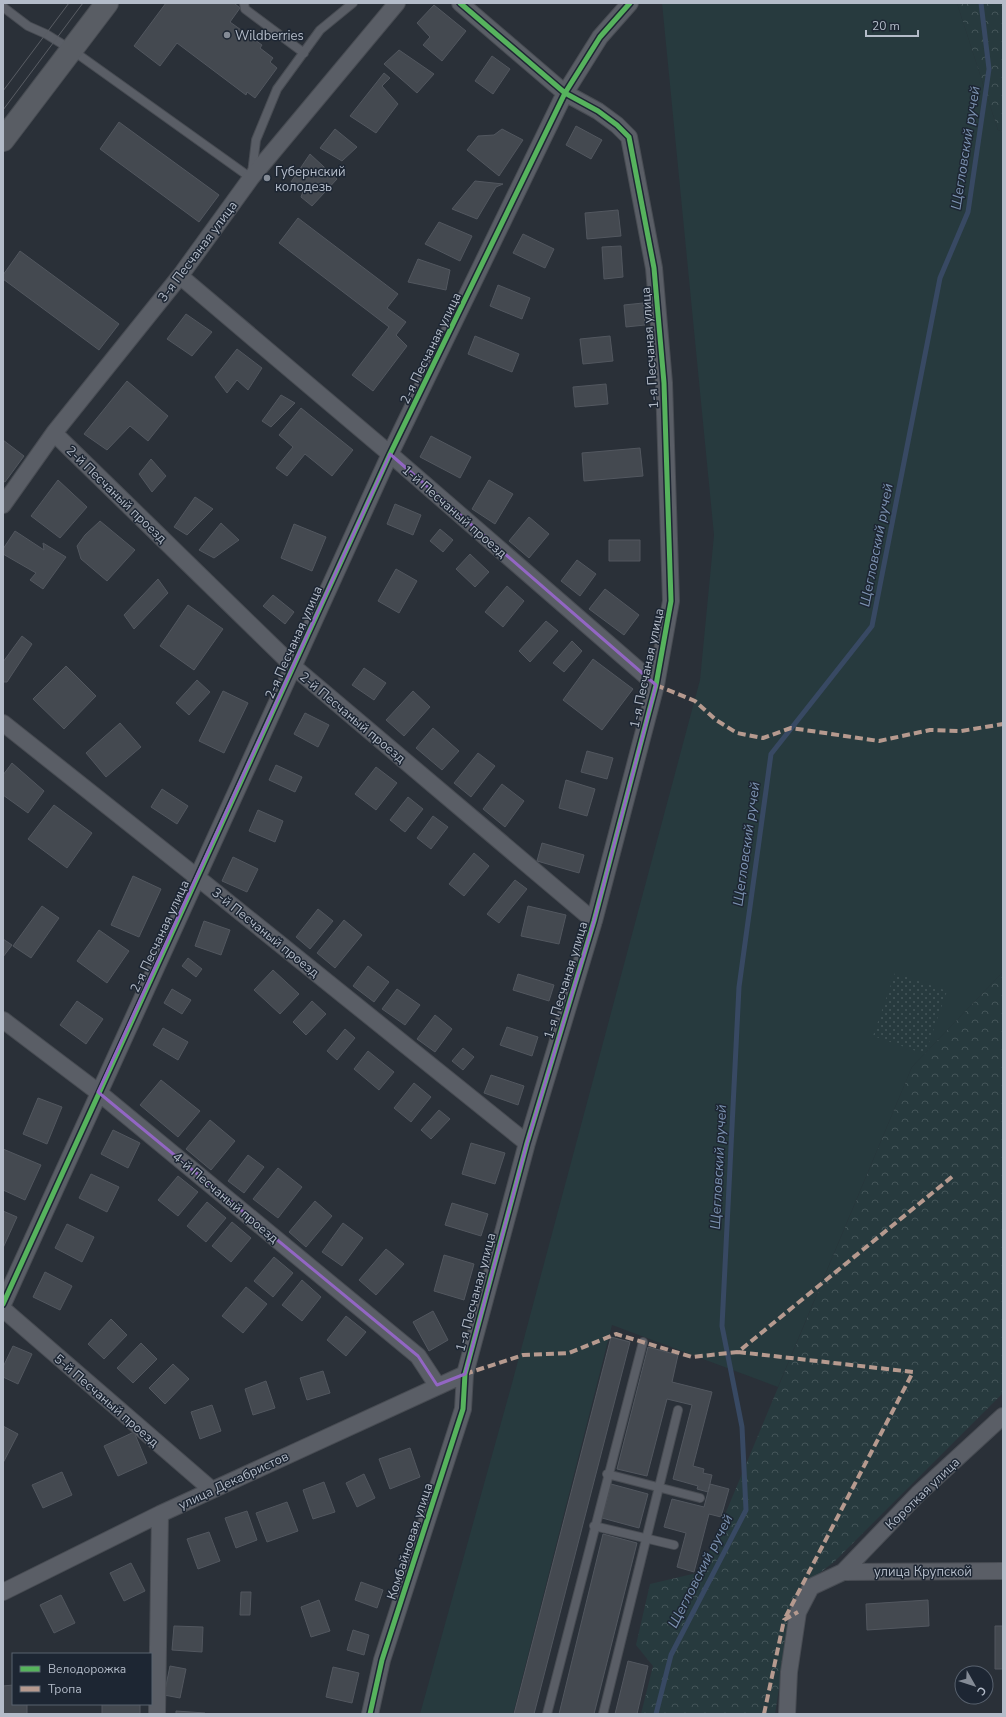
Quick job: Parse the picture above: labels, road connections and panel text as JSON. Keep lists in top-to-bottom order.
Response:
{
  "streets": {
    "street": [
      "3-я Песчаная улица",
      "2-я Песчаная улица",
      "1-я Песчаная улица",
      "2-й Песчаный проезд",
      "1-й Песчаный проезд",
      "3-й Песчаный проезд",
      "4-й Песчаный проезд",
      "5-й Песчаный проезд",
      "улица Декабристов",
      "Короткая улица",
      "Комбайновая улица",
      "улица Крупской"
    ]
  },
  "crossings": [
    ["3-я Песчаная улица", "2-й Песчаный проезд"],
    ["3-я Песчаная улица", "1-й Песчаный проезд"],
    ["2-я Песчаная улица", "1-я Песчаная улица"],
    ["2-я Песчаная улица", "2-й Песчаный проезд"],
    ["2-я Песчаная улица", "1-й Песчаный проезд"],
    ["2-я Песчаная улица", "3-й Песчаный проезд"],
    ["2-я Песчаная улица", "4-й Песчаный проезд"],
    ["1-я Песчаная улица", "2-й Песчаный проезд"],
    ["1-я Песчаная улица", "1-й Песчаный проезд"],
    ["1-я Песчаная улица", "3-й Песчаный проезд"],
    ["1-я Песчаная улица", "улица Декабристов"],
    ["1-я Песчаная улица", "Комбайновая улица"],
    ["4-й Песчаный проезд", "улица Декабристов"],
    ["5-й Песчаный проезд", "улица Декабристов"],
    ["улица Декабристов", "Комбайновая улица"],
    ["Короткая улица", "улица Крупской"]
  ],
  "water": ["Щегловский ручей"],
  "places": ["Wildberries", "Губернский колодезь"],
  "legend": ["Велодорожка", "Тропа"],
  "scale_bar": "20 m",
  "north": "bottom right"
}
